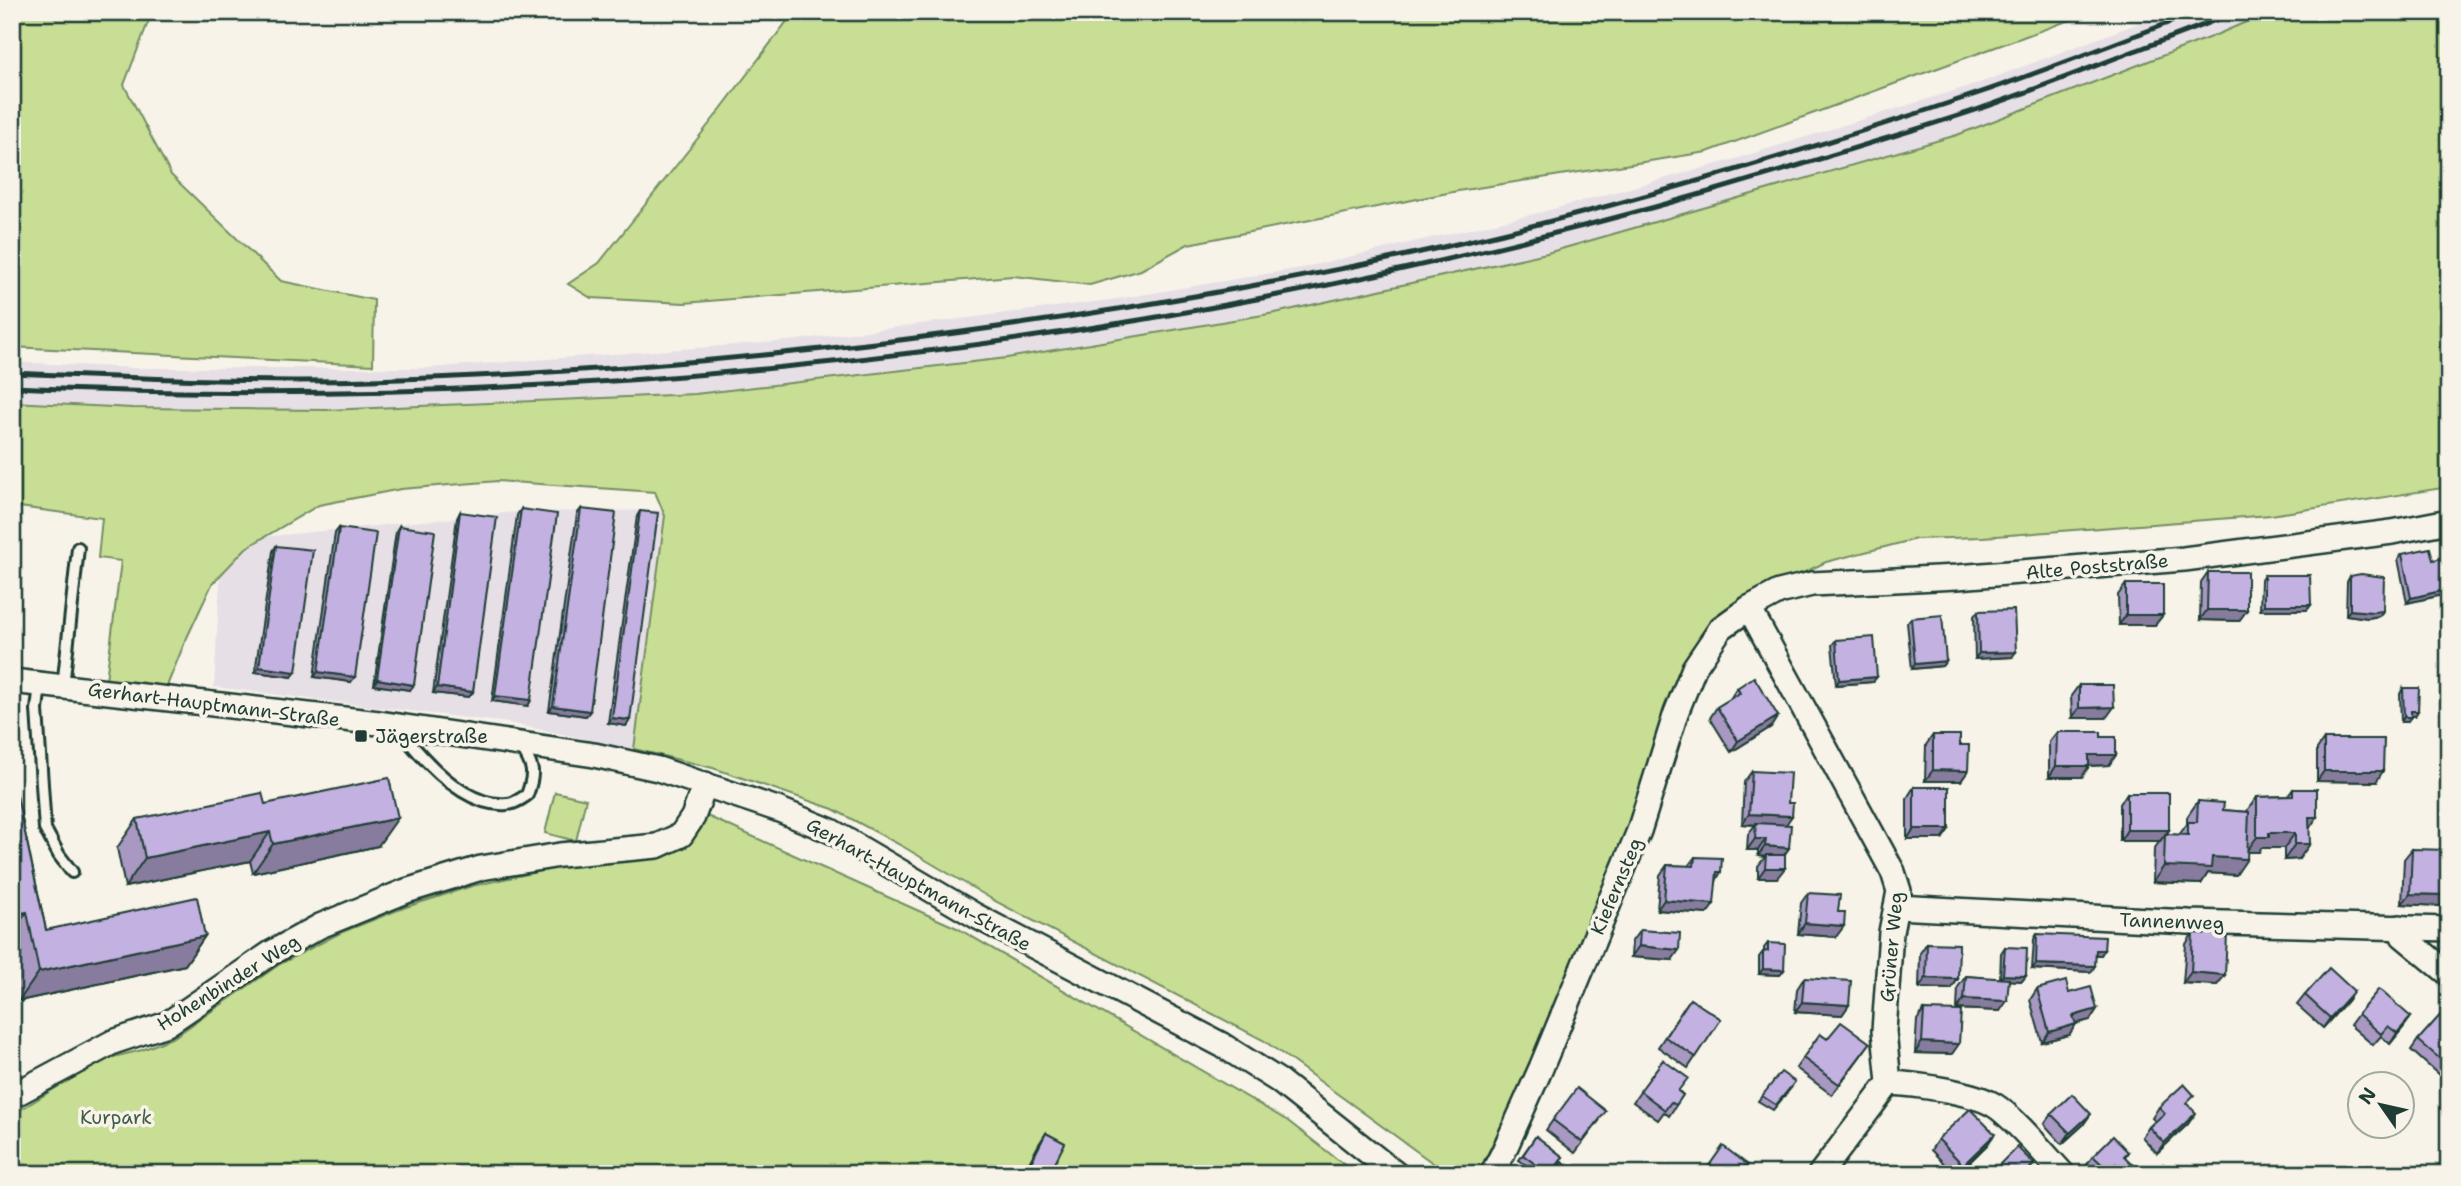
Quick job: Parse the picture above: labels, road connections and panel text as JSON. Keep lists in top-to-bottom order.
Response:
{
  "streets": {
    "street": [
      "Alte Poststraße",
      "Gerhart-Hauptmann-Straße",
      "Kiefernsteg",
      "Tannenweg",
      "Grüner Weg",
      "Hohenbinder Weg"
    ]
  },
  "crossings": [
    ["Alte Poststraße", "Kiefernsteg"],
    ["Alte Poststraße", "Grüner Weg"],
    ["Gerhart-Hauptmann-Straße", "Hohenbinder Weg"],
    ["Kiefernsteg", "Grüner Weg"],
    ["Tannenweg", "Grüner Weg"]
  ],
  "parks": ["Kurpark"],
  "places": {
    "transit": ["Jägerstraße"]
  },
  "north": "top left"
}
